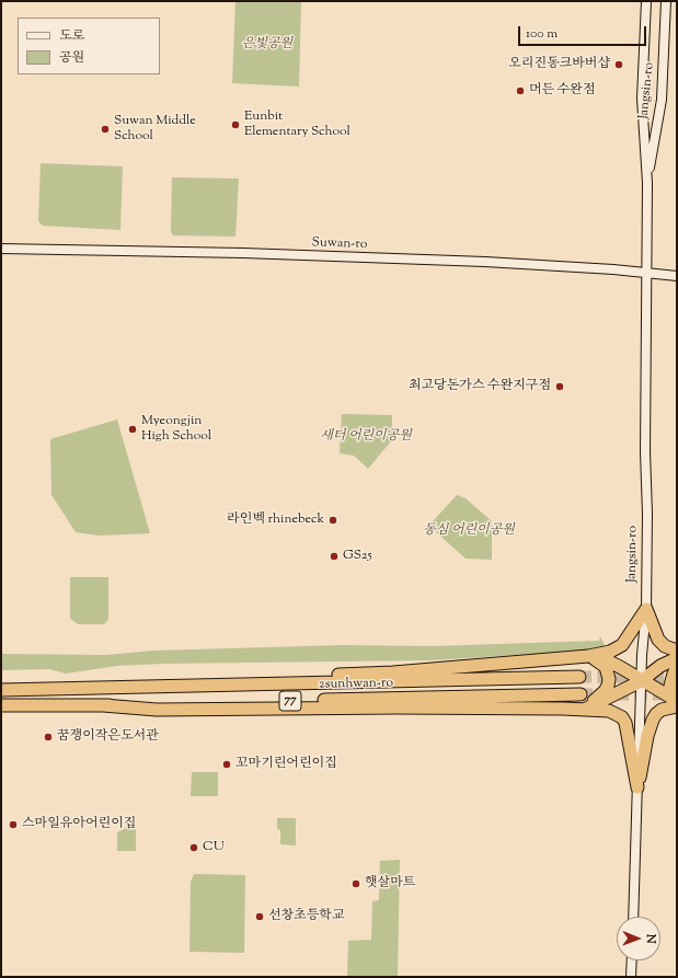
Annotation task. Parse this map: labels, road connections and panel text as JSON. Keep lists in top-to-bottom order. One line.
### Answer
{"streets":{"highway":["2sunhwan-ro","77"],"main road":["Jangsin-ro","Suwan-ro"]},"crossings":[["Jangsin-ro","Suwan-ro"]],"parks":["은빛공원","새터 어린이공원","동심 어린이공원"],"places":["오리진동크바버샵","머든 수완점","Eunbit Elementary School","Suwan Middle School","최고당돈가스 수완지구점","Myeongjin High School","라인벡 rhinebeck","GS25","꿈쟁이작은도서관","꼬마기린어린이집","스마일유아어린이집","CU","햇살마트","선창초등학교"],"legend":["도로","공원"],"scale_bar":"100 m","north":"right"}
